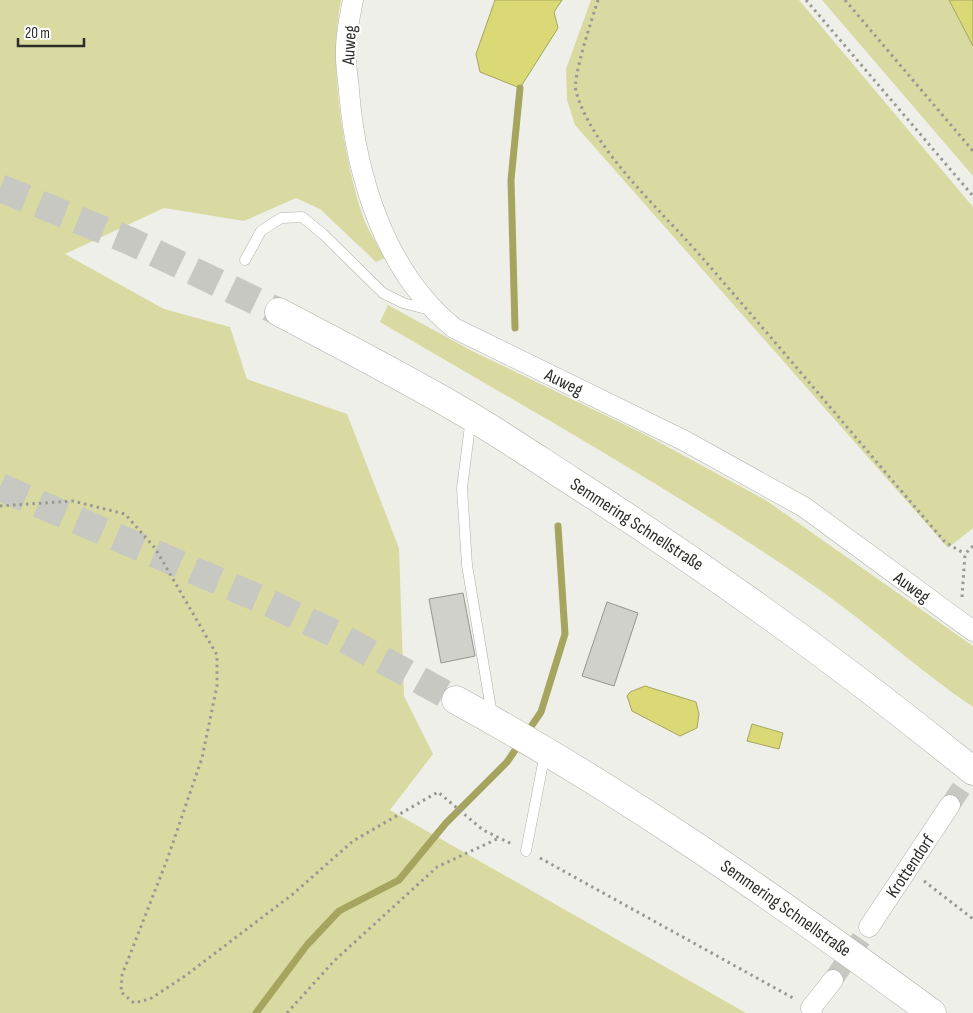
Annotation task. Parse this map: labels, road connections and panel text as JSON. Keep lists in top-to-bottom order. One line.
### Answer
{"streets":{"highway":["Semmering Schnellstraße"],"street":["Auweg","Krottendorf"]},"scale_bar":"20 m"}
